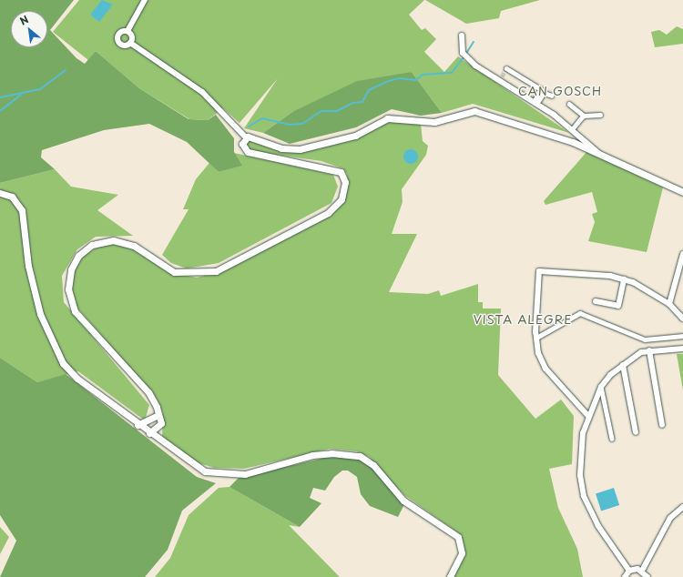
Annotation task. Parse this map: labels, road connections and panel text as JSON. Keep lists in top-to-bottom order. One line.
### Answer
{"districts":["CAN GOSCH","VISTA ALEGRE"],"north":"top left"}
